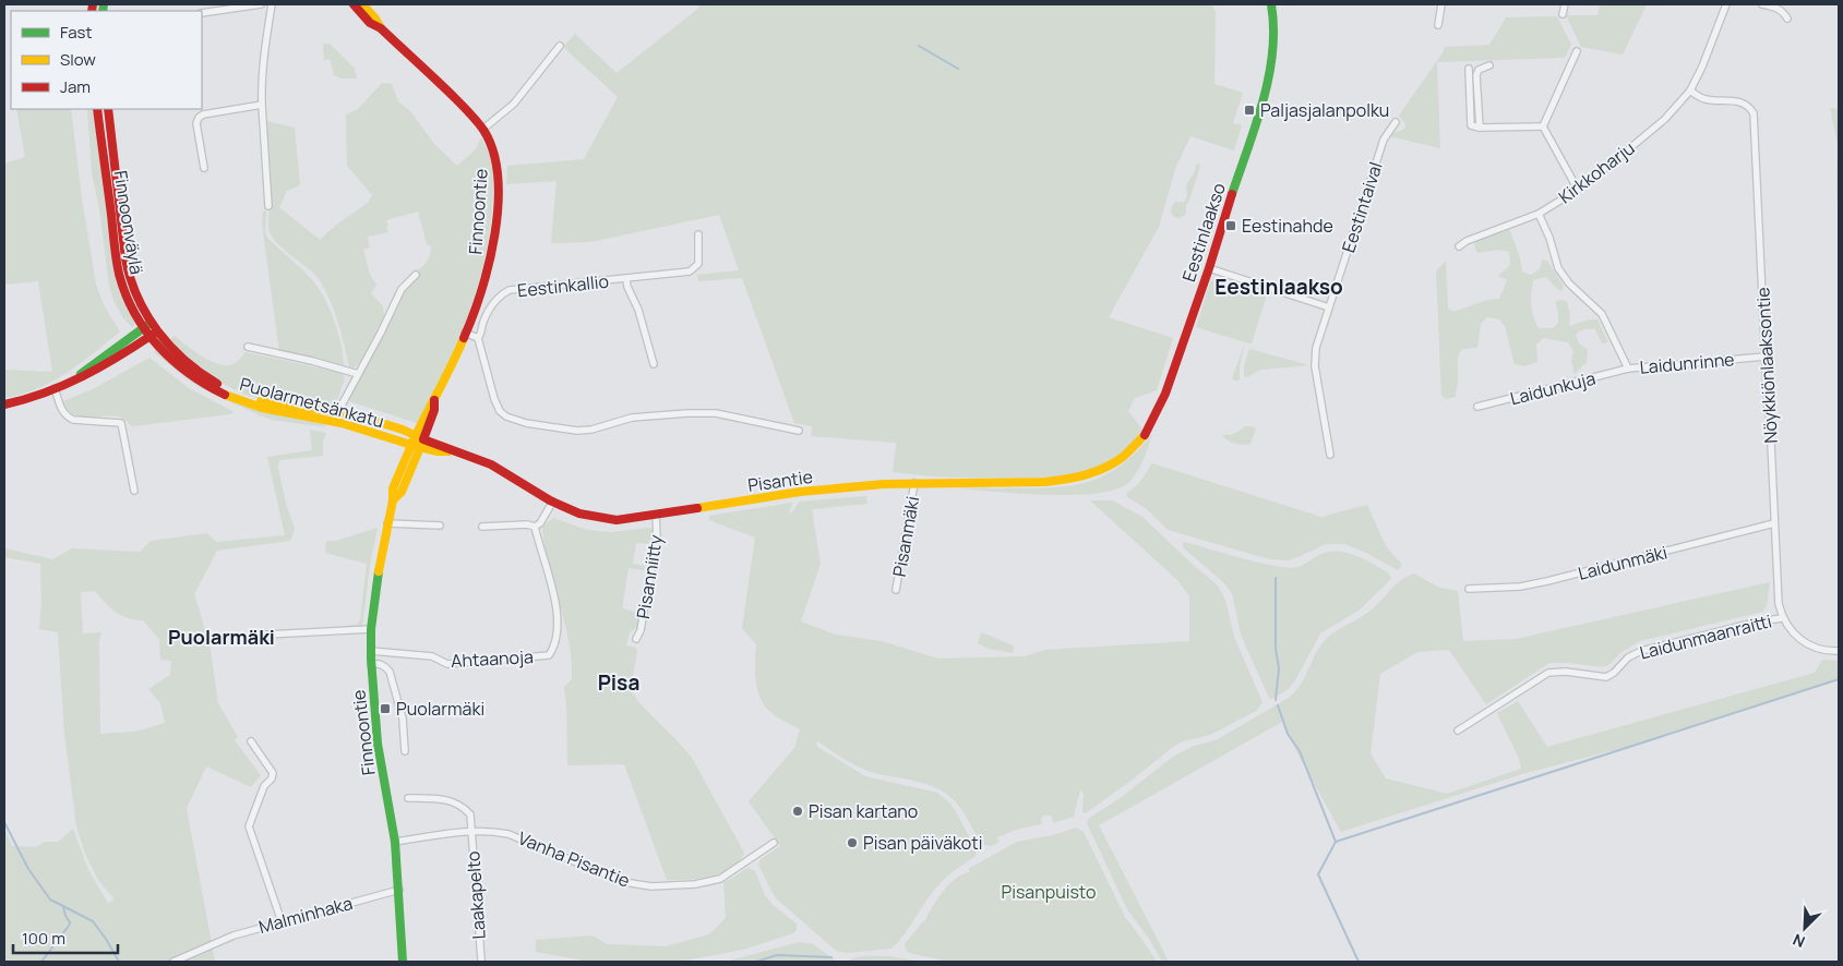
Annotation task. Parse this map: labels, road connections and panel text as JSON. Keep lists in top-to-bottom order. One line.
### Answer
{"streets":{"main road":["Finnoontie","Finnoonväylä","Eestinlaakso","Puolarmetsänkatu","Pisantie"],"street":["Kirkkoharju","Eestintaival","Eestinkallio","Laidunrinne","Nöykkiönlaaksontie","Laidunkuja","Pisanmäki","Laidunmäki","Pisanniitty","Laidunmaanraitti","Ahtaanoja","Vanha Pisantie","Laakapelto","Malminhaka"]},"crossings":[["Kirkkoharju","Laidunrinne"],["Kirkkoharju","Nöykkiönlaaksontie"],["Finnoontie","Puolarmetsänkatu"],["Finnoontie","Pisantie"],["Finnoontie","Ahtaanoja"],["Finnoontie","Vanha Pisantie"],["Finnoontie","Malminhaka"],["Finnoonväylä","Puolarmetsänkatu"],["Eestinlaakso","Pisantie"],["Laidunrinne","Nöykkiönlaaksontie"],["Laidunrinne","Laidunkuja"],["Nöykkiönlaaksontie","Laidunmäki"],["Nöykkiönlaaksontie","Laidunmaanraitti"],["Puolarmetsänkatu","Pisantie"],["Pisantie","Pisanmäki"],["Pisantie","Pisanniitty"],["Vanha Pisantie","Laakapelto"]],"districts":["Eestinlaakso","Puolarmäki","Pisa"],"parks":["Pisanpuisto"],"places":{"transit":["Paljasjalanpolku","Eestinahde","Puolarmäki"],"other":["Pisan kartano","Pisan päiväkoti"]},"legend":["Fast","Slow","Jam"],"scale_bar":"100 m","north":"bottom left"}
